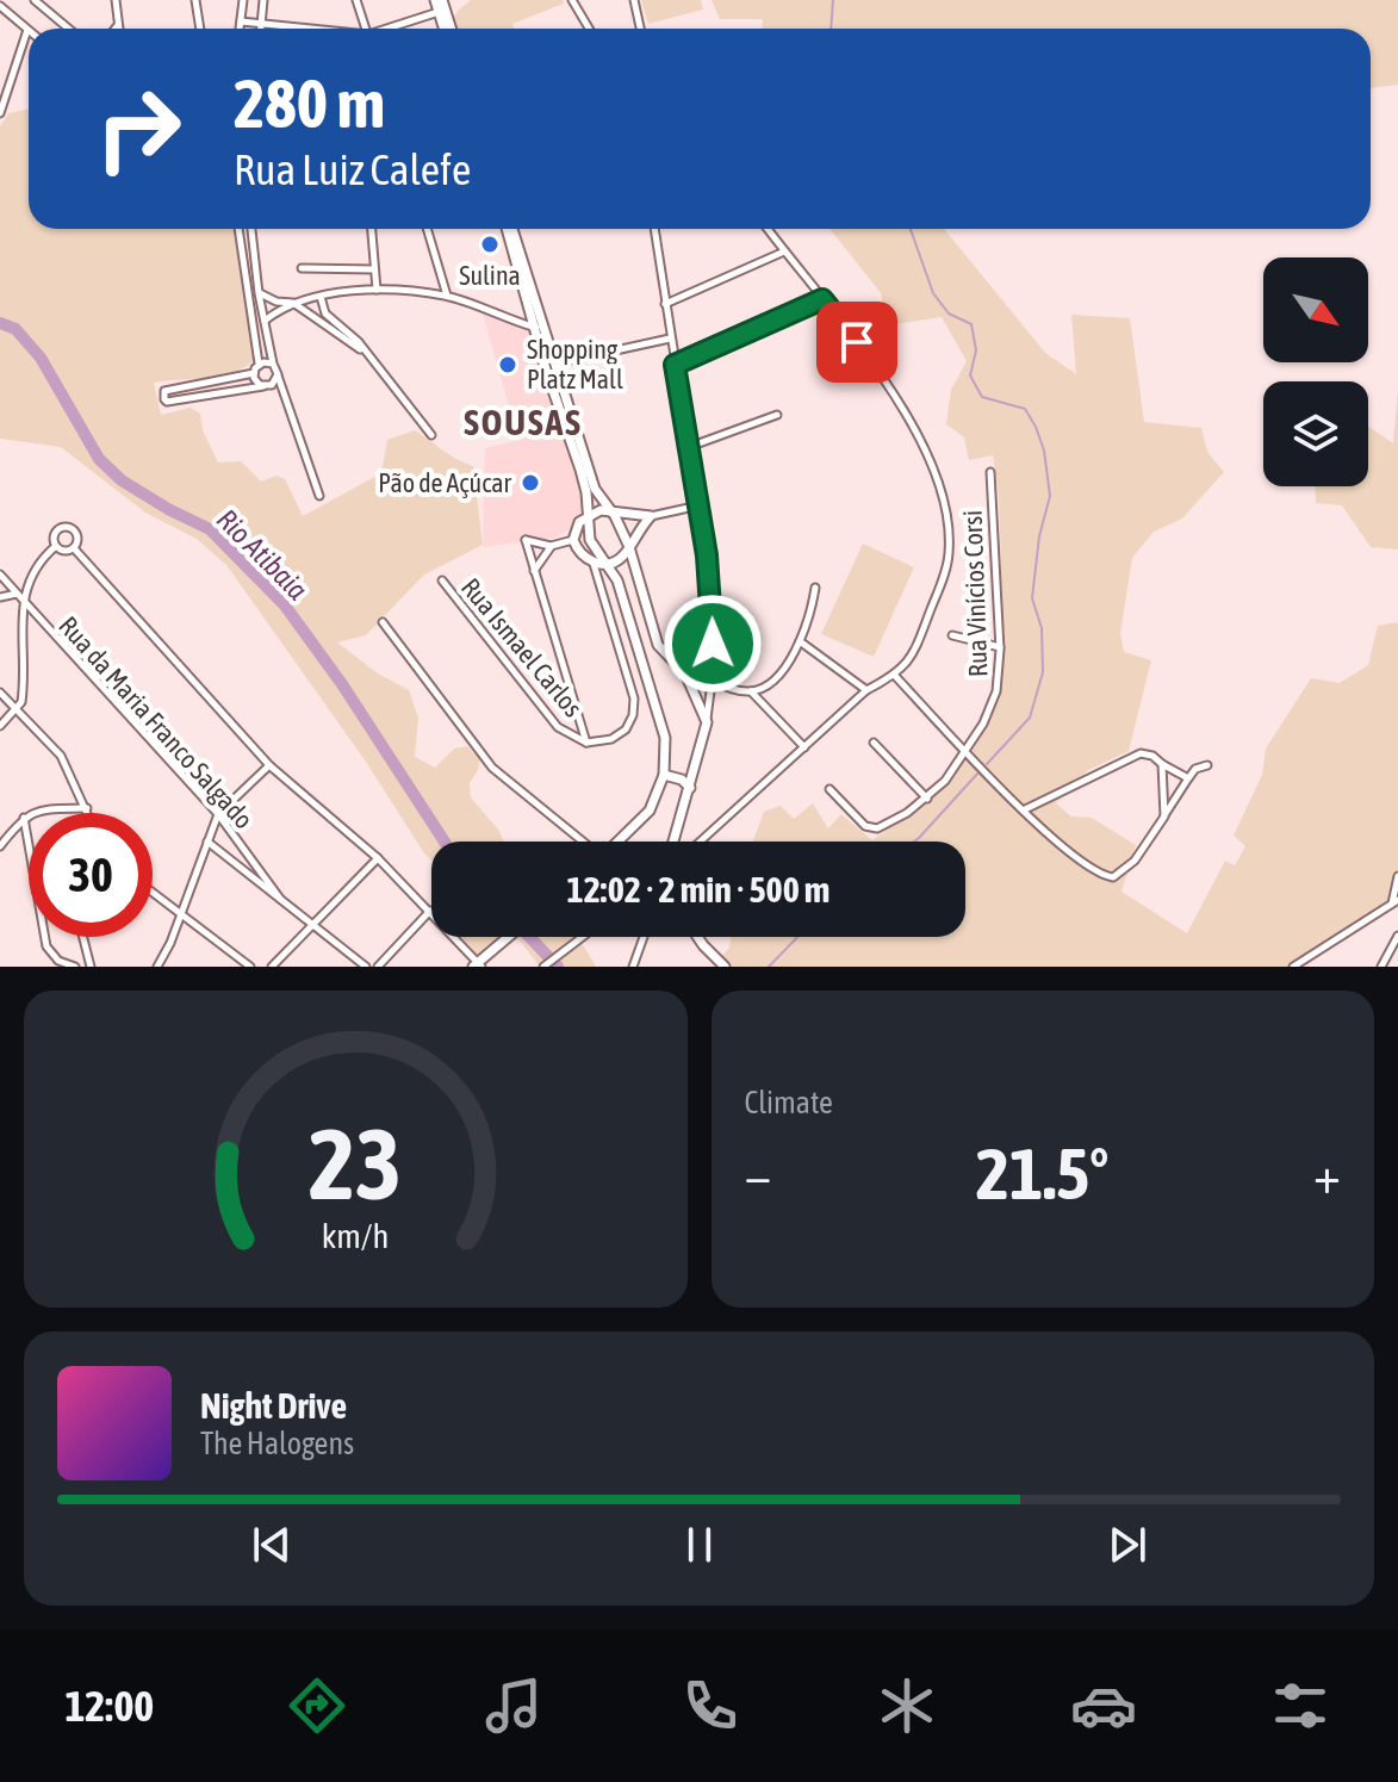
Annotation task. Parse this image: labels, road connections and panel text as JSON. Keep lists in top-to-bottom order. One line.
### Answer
{"streets":{"street":["Rua Vinícios Corsi","Rua Ismael Carlos","Rua da Maria Franco Salgado"]},"districts":["SOUSAS"],"water":["Rio Atibaia"],"places":["Sulina","Shopping Platz Mall","Pão de Açúcar"],"north":"bottom right","page":{"turn":["280 m","Rua Luiz Calefe"],"limit":"30","trip":"12:02 · 2 min · 500 m","tile":"Climate","heat":["−","21.5°","+"],"song":["Night Drive","The Halogens"],"tabs":"12:00","gauge":["23","km/h"]}}
